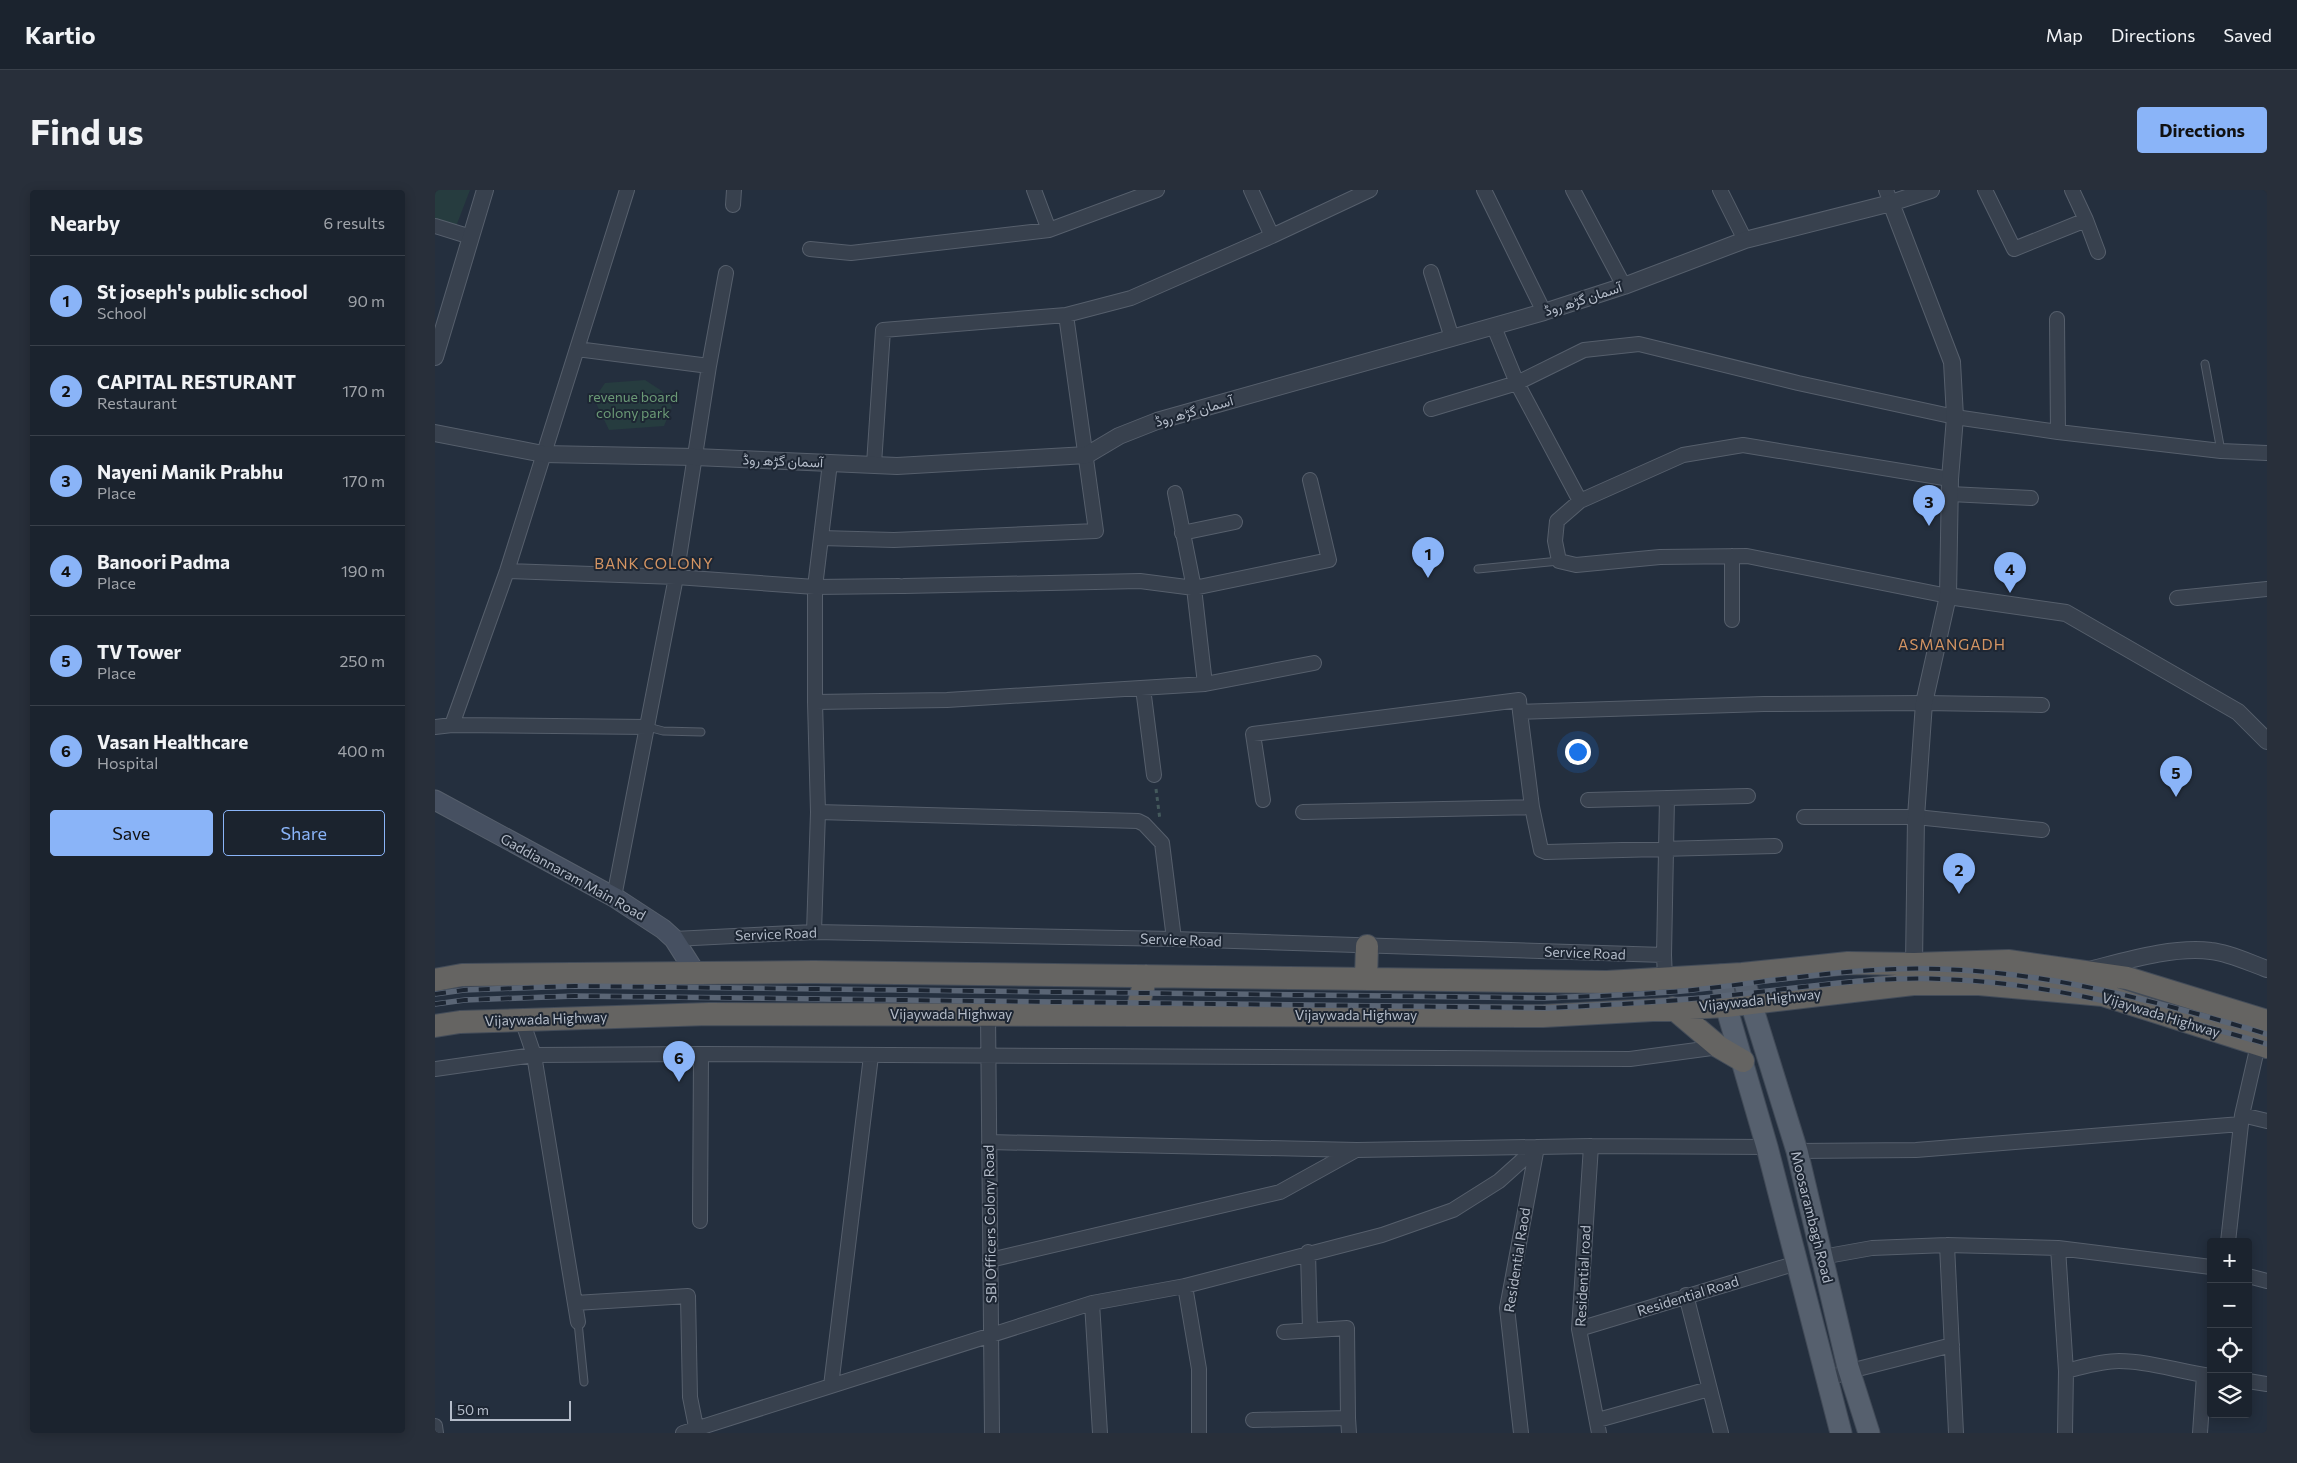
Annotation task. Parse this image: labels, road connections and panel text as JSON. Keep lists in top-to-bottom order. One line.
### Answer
{"streets":{"highway":["Vijaywada Highway"],"main road":["Gaddiannaram Main Road","Moosarambagh Road"],"street":["آسمان گڑھ روڈ","Service Road","SBI Officers Colony Road","Residential Raod","Residential road","Residential Road"]},"crossings":[["Gaddiannaram Main Road","Service Road"],["Gaddiannaram Main Road","Vijaywada Highway"],["Vijaywada Highway","Moosarambagh Road"],["Vijaywada Highway","SBI Officers Colony Road"],["Moosarambagh Road","Residential Road"],["Residential road","Residential Road"]],"districts":["BANK COLONY","ASMANGADH"],"parks":["revenue board colony park"],"scale_bar":"50 m","page":{"header":"Kartio","nav":["Map","Directions","Saved"],"buttons":["Directions",["Save","Share"]],"title":"Find us","heading":["Nearby","6 results"],"list":[{"mark":"1","name":"St joseph's public school","note":"School","value":"90 m"},{"mark":"2","name":"CAPITAL RESTURANT","note":"Restaurant","value":"170 m"},{"mark":"3","name":"Nayeni Manik Prabhu","note":"Place","value":"170 m"},{"mark":"4","name":"Banoori Padma","note":"Place","value":"190 m"},{"mark":"5","name":"TV Tower","note":"Place","value":"250 m"},{"mark":"6","name":"Vasan Healthcare","note":"Hospital","value":"400 m"}],"pins":["3","1","4","5","2","6"],"map_buttons":["+","−"],"scale":"50 m"}}
